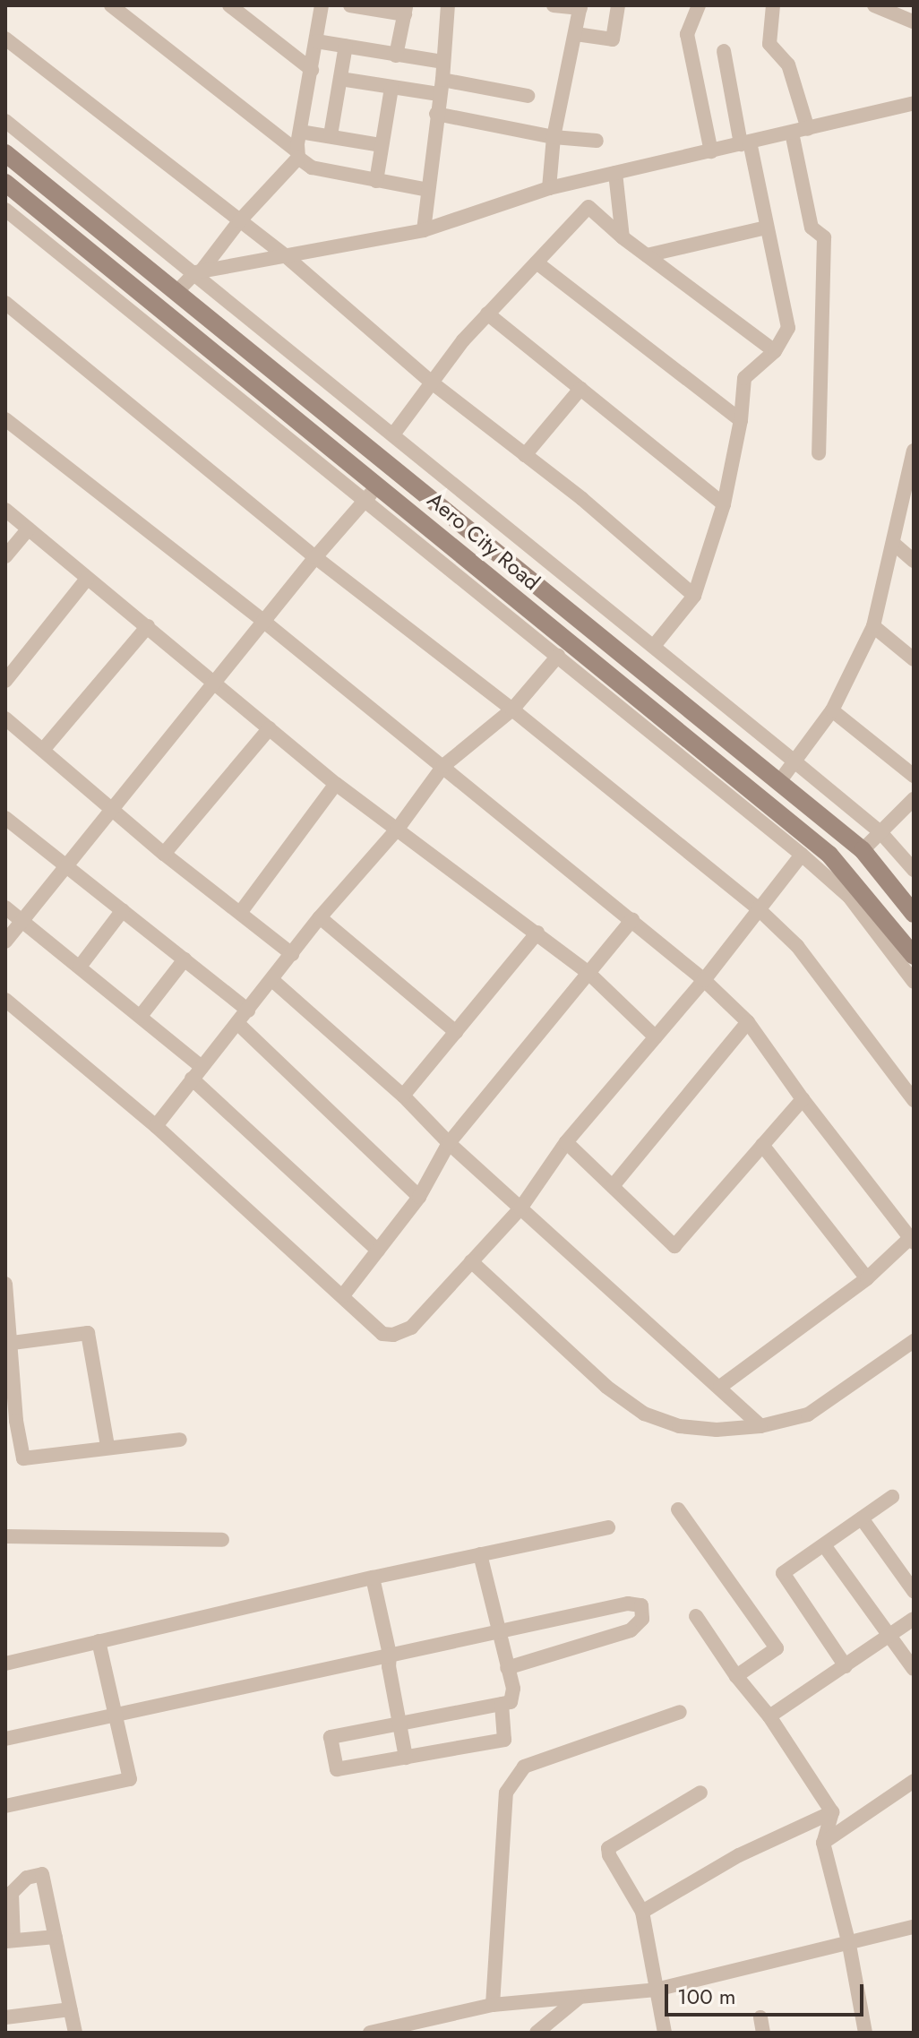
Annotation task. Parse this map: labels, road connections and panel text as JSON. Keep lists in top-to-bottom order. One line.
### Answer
{"streets":{"street":["Aero City Road"]},"scale_bar":"100 m"}
